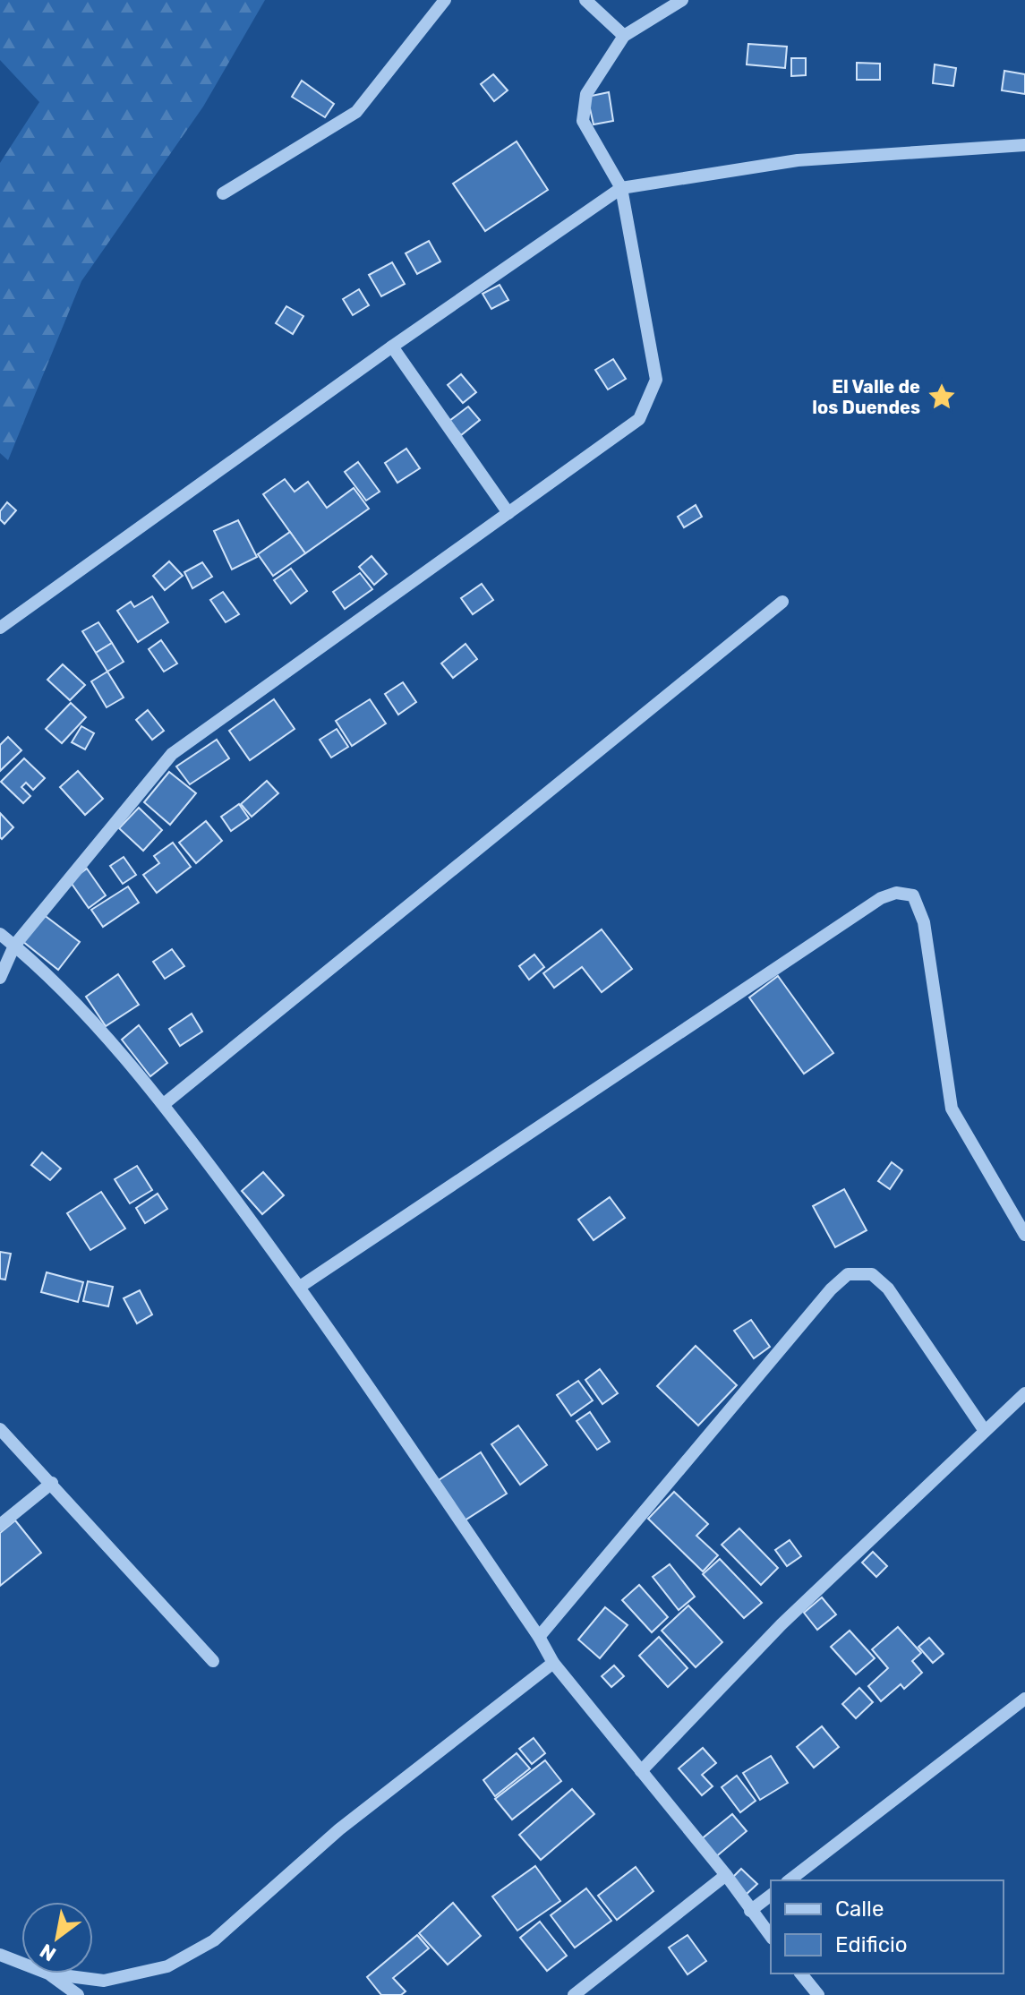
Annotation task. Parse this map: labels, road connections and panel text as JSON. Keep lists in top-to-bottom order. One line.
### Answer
{"places":{"place":["El Valle de los Duendes"]},"legend":["Calle","Edificio"],"north":"bottom left"}
